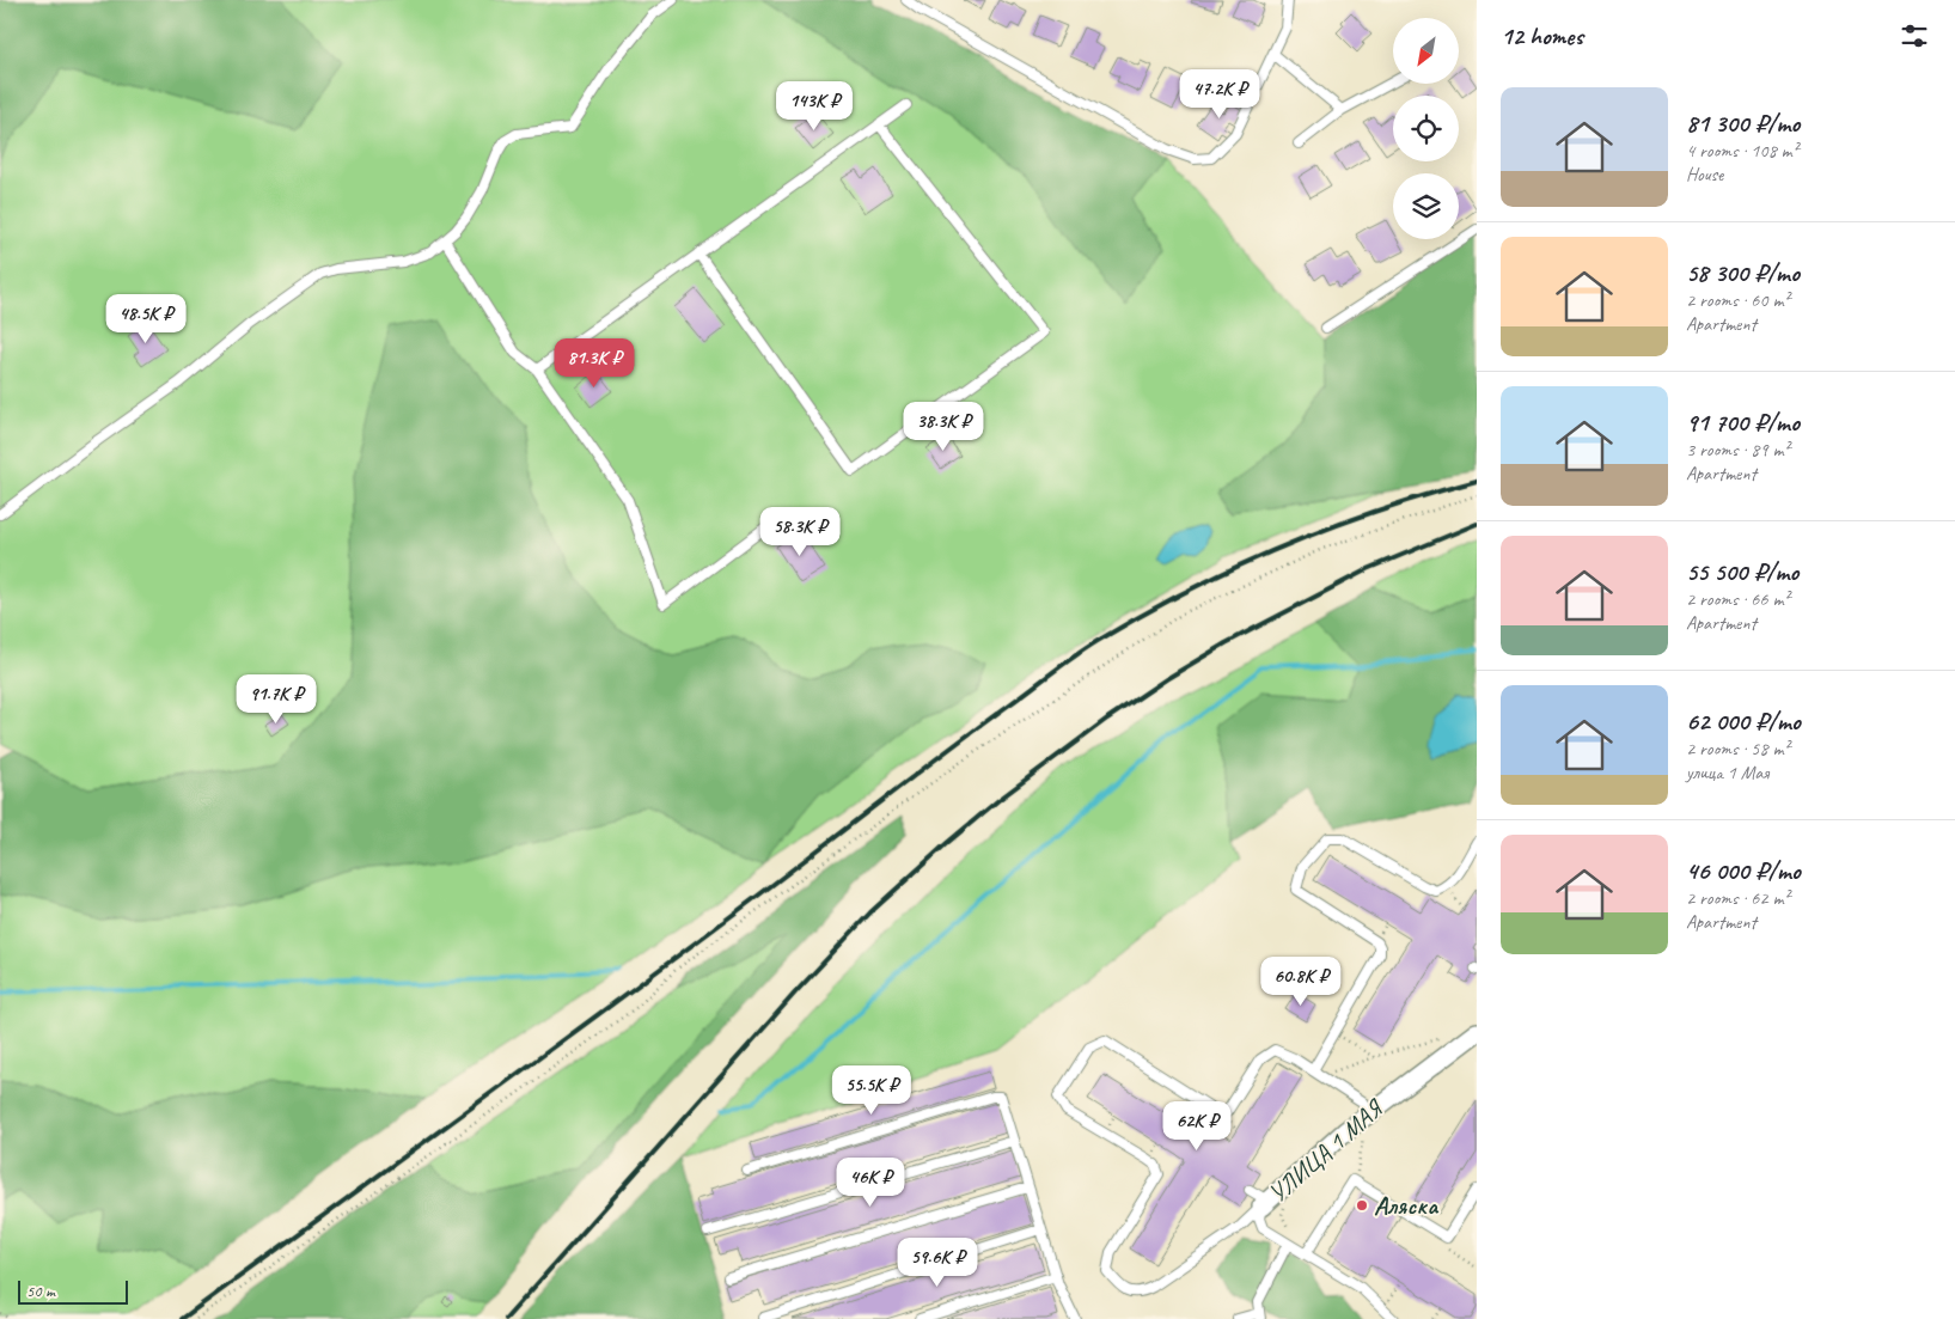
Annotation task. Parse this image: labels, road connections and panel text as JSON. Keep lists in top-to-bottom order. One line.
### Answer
{"streets":{"street":["УЛИЦА 1 МАЯ"]},"places":["Аляска"],"scale_bar":"50 m","north":"bottom left","page":{"heading":"12 homes","price":["47.2K ₽","143K ₽","48.5K ₽","81.3K ₽","38.3K ₽","58.3K ₽","91.7K ₽","60.8K ₽","55.5K ₽","62K ₽","46K ₽","59.6K ₽"],"list":[{"name":"81 300 ₽/mo","note":"4 rooms · 108 m² · House"},{"name":"58 300 ₽/mo","note":"2 rooms · 60 m² · Apartment"},{"name":"91 700 ₽/mo","note":"3 rooms · 89 m² · Apartment"},{"name":"55 500 ₽/mo","note":"2 rooms · 66 m² · Apartment"},{"name":"62 000 ₽/mo","note":"2 rooms · 58 m² · улица 1 Мая"},{"name":"46 000 ₽/mo","note":"2 rooms · 62 m² · Apartment"}],"scale":"50 m"}}
